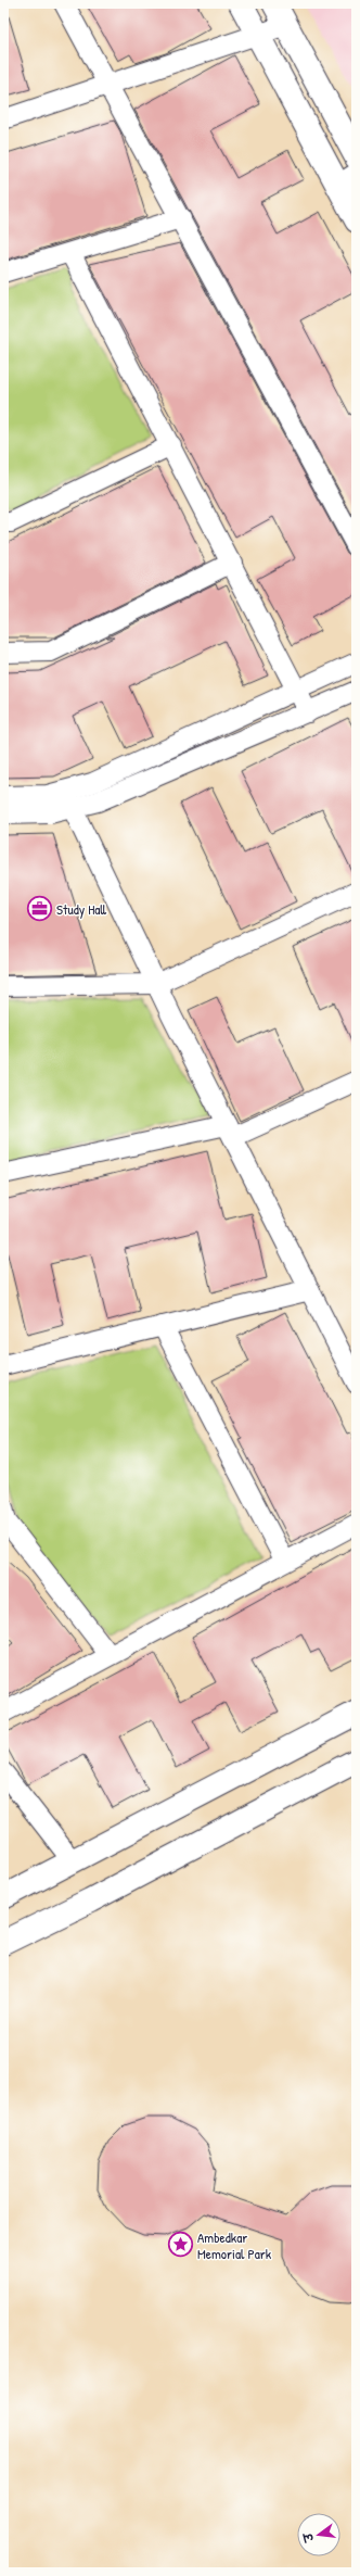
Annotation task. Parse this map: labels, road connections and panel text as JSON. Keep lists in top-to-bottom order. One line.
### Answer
{"places":{"office":["Study Hall"],"place":["Ambedkar Memorial Park"]},"north":"left"}
